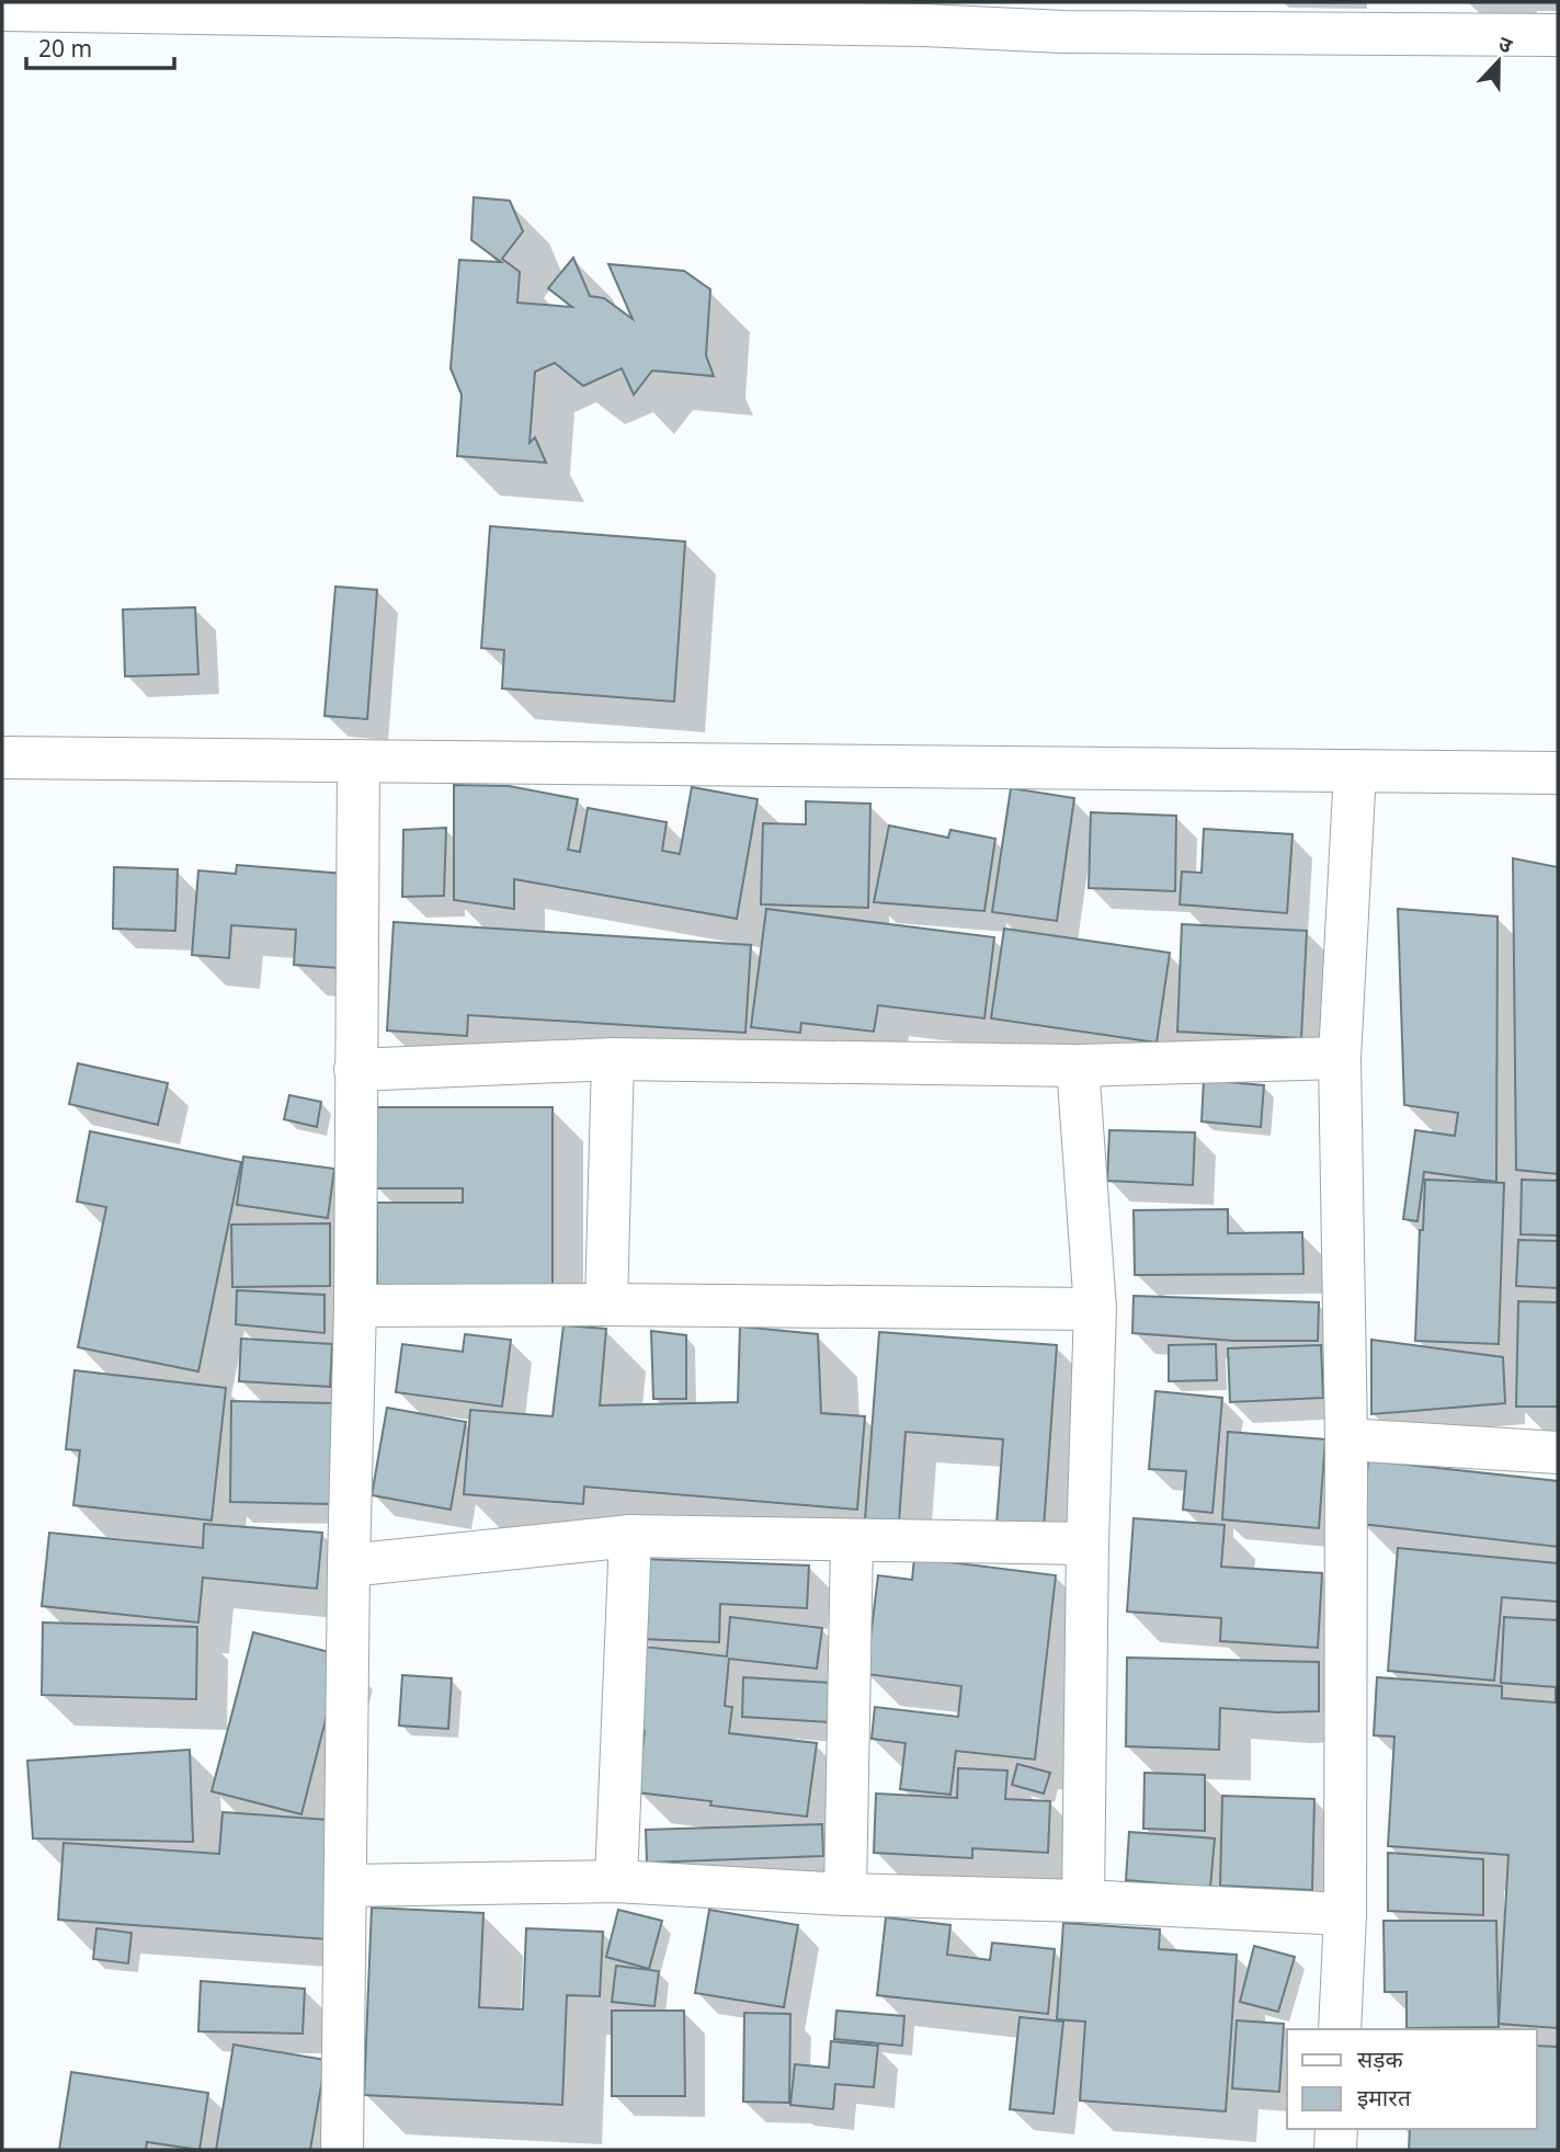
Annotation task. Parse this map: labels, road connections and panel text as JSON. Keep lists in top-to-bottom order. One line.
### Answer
{"legend":["सड़क","इमारत"],"scale_bar":"20 m","north":"top"}
